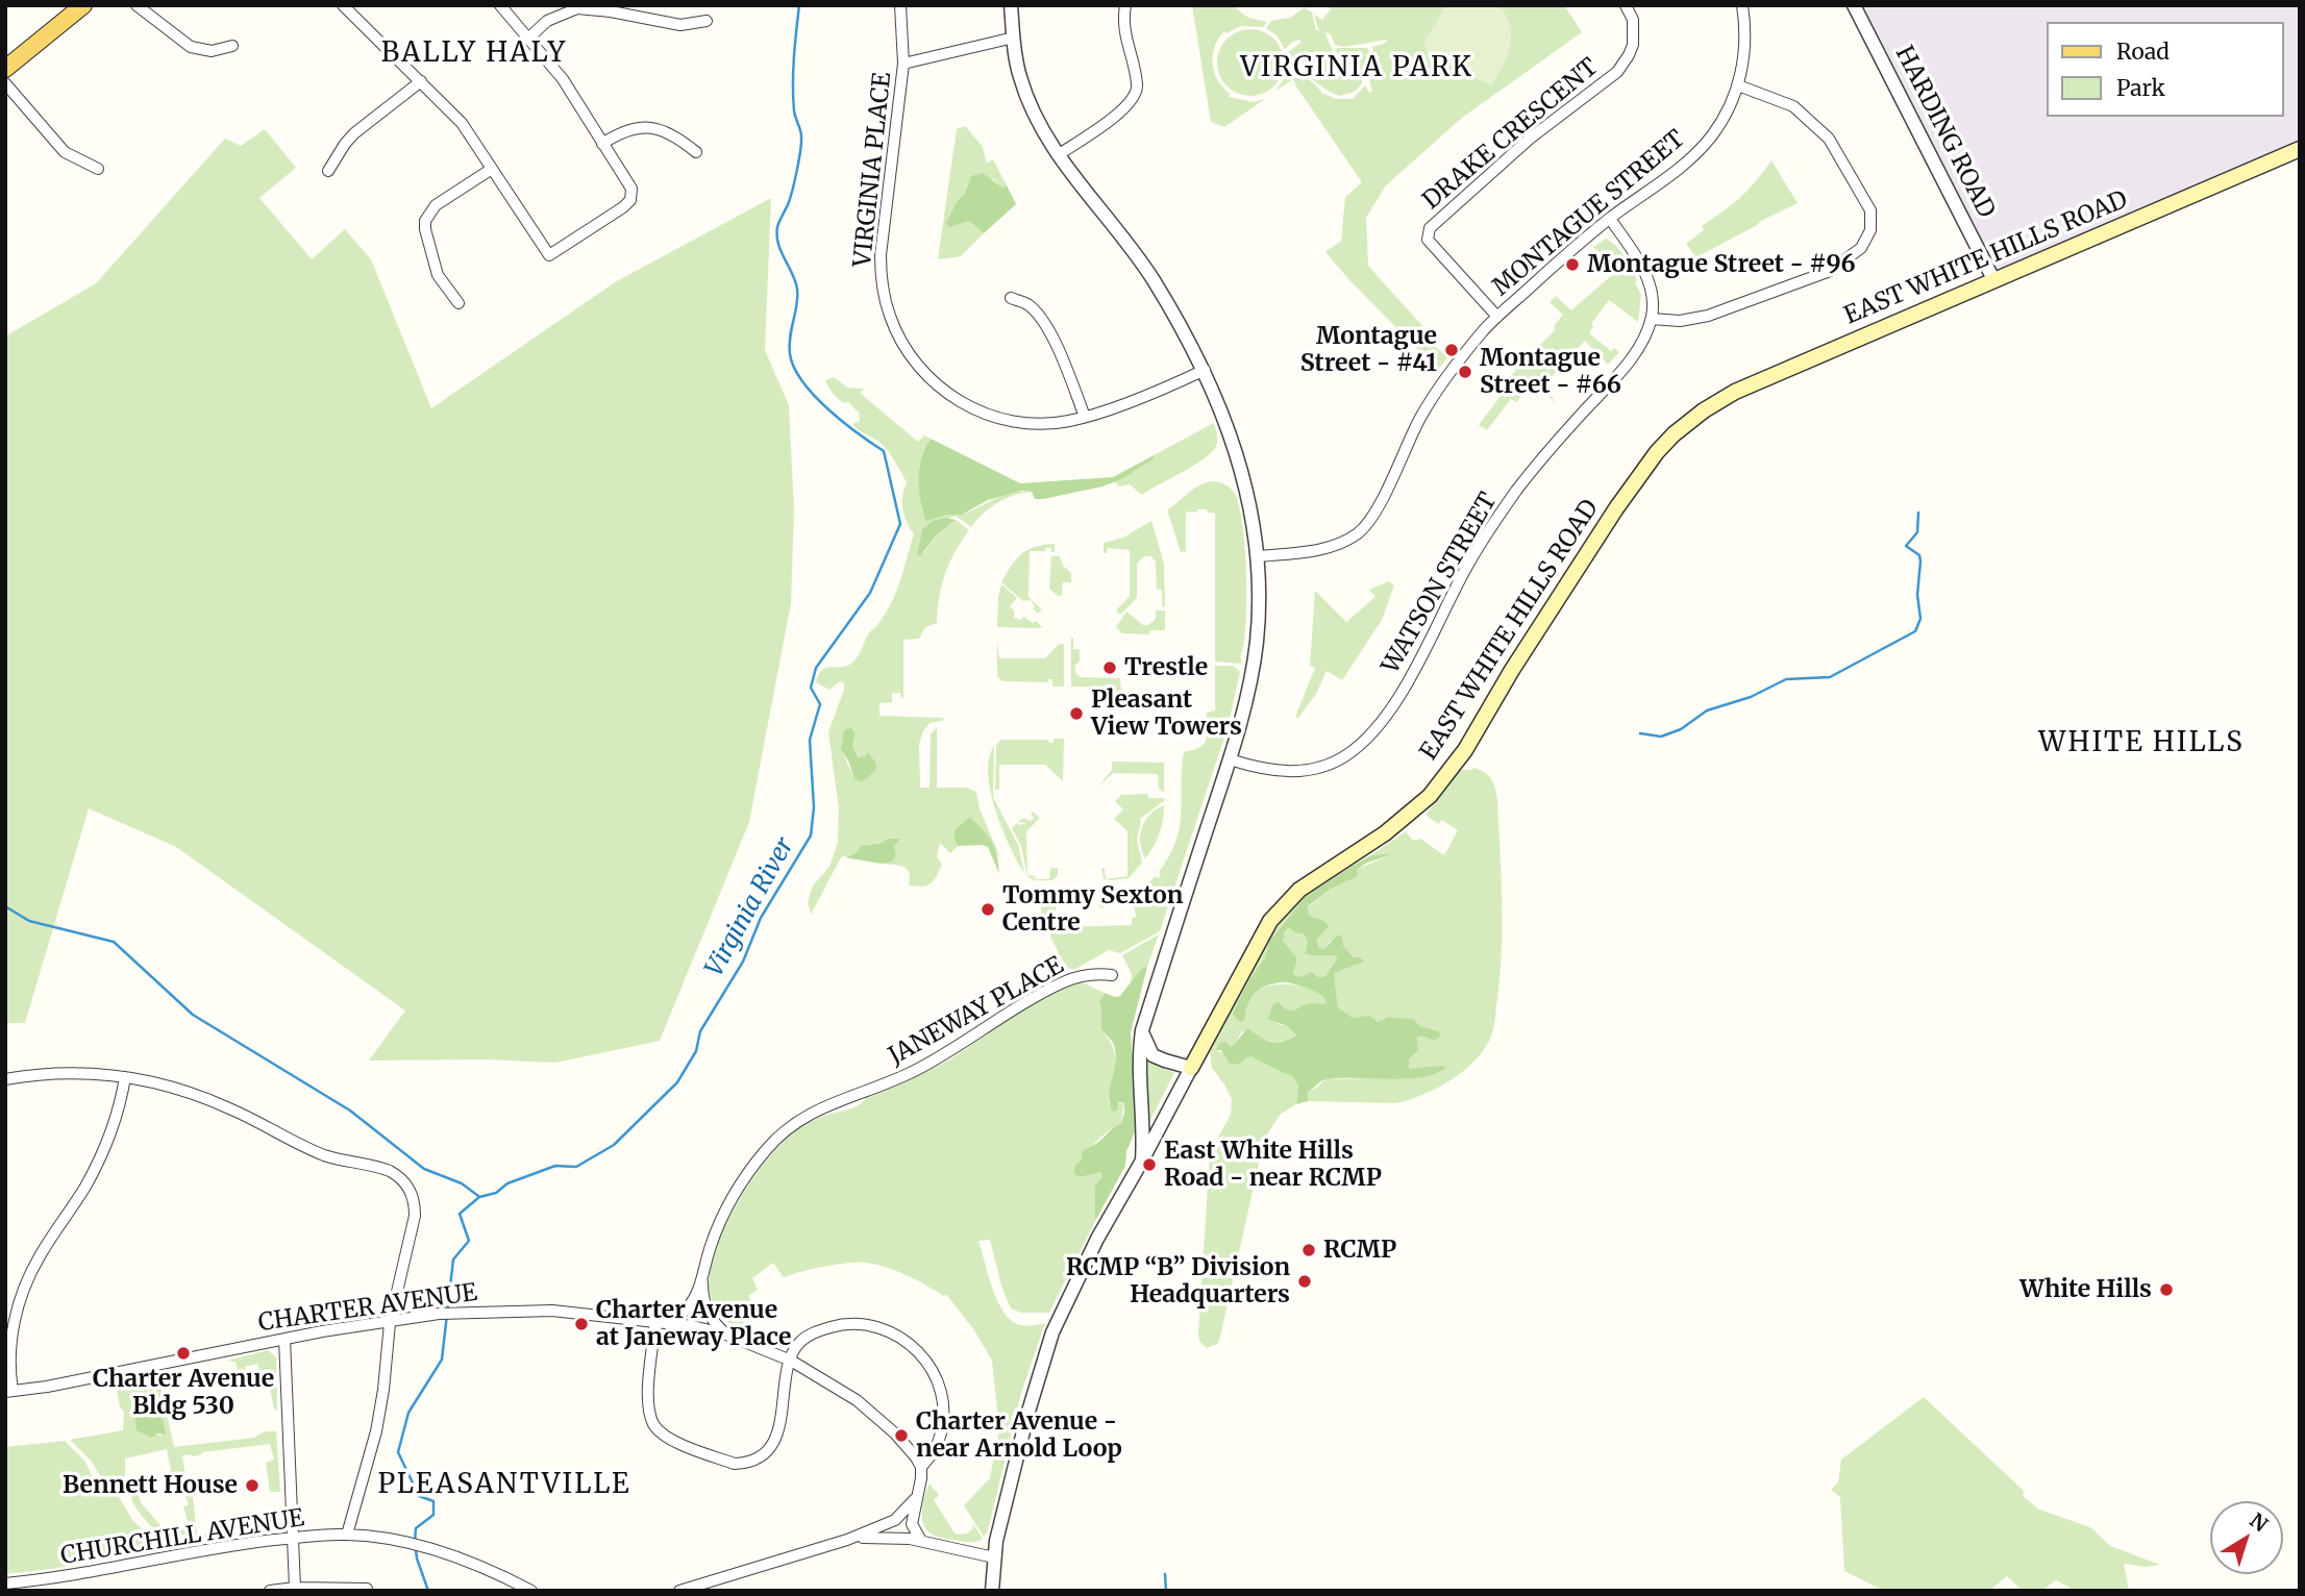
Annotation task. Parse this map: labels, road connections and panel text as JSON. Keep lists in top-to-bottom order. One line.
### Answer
{"streets":{"main road":["EAST WHITE HILLS ROAD"],"street":["HARDING ROAD","DRAKE CRESCENT","VIRGINIA PLACE","MONTAGUE STREET","WATSON STREET","JANEWAY PLACE","CHARTER AVENUE","CHURCHILL AVENUE"]},"crossings":[["HARDING ROAD","EAST WHITE HILLS ROAD"],["DRAKE CRESCENT","MONTAGUE STREET"],["JANEWAY PLACE","CHARTER AVENUE"]],"districts":["BALLY HALY","VIRGINIA PARK","WHITE HILLS","PLEASANTVILLE"],"water":["Virginia River"],"places":["Montague Street - #96","Montague Street - #41","Montague Street - #66","Trestle","Pleasant View Towers","Tommy Sexton Centre","East White Hills Road - near RCMP","RCMP","RCMP “B” Division Headquarters","White Hills","Charter Avenue at Janeway Place","Charter Avenue Bldg 530","Charter Avenue - near Arnold Loop","Bennett House"],"legend":["Road","Park"],"north":"top right"}
